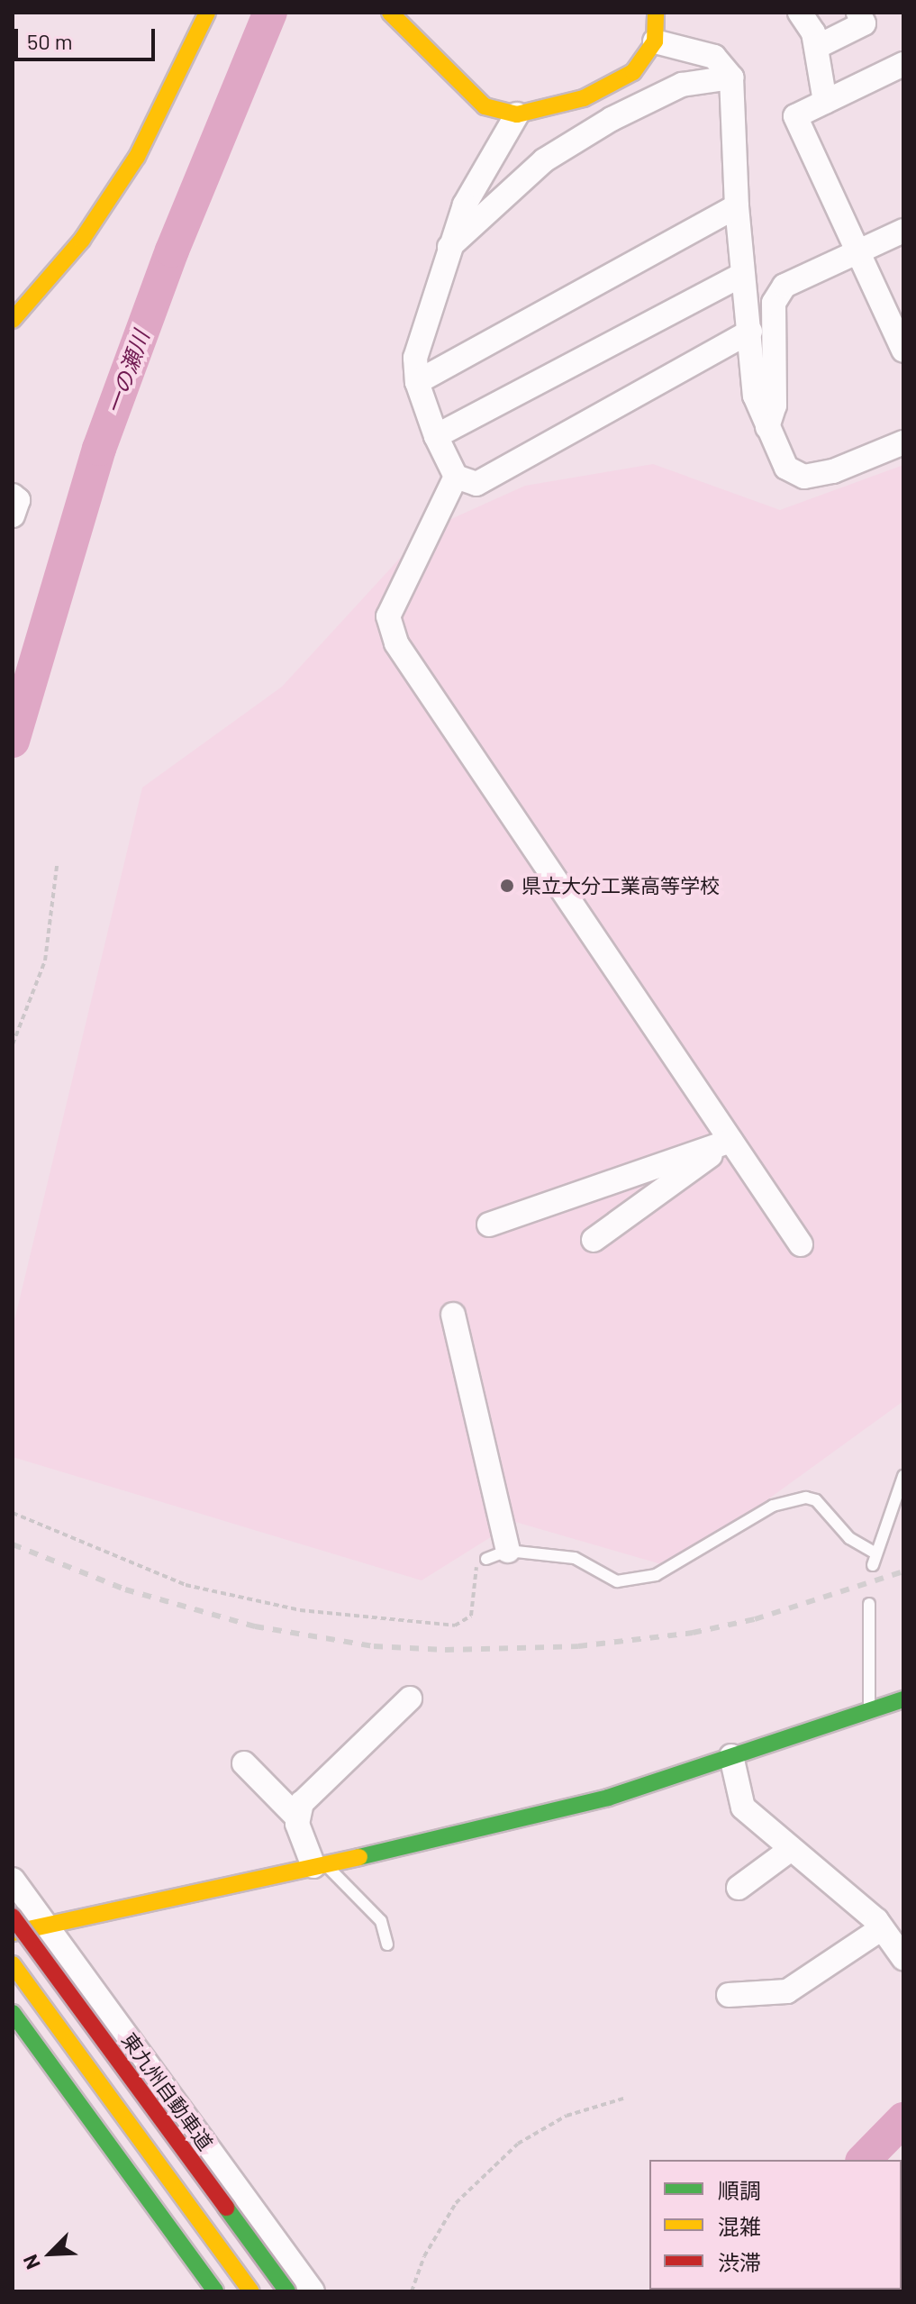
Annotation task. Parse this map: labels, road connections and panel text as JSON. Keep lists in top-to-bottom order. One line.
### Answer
{"streets":{"main road":["東九州自動車道"]},"water":["一の瀬川"],"places":["県立大分工業高等学校"],"legend":["順調","混雑","渋滞"],"scale_bar":"50 m","north":"bottom left"}
